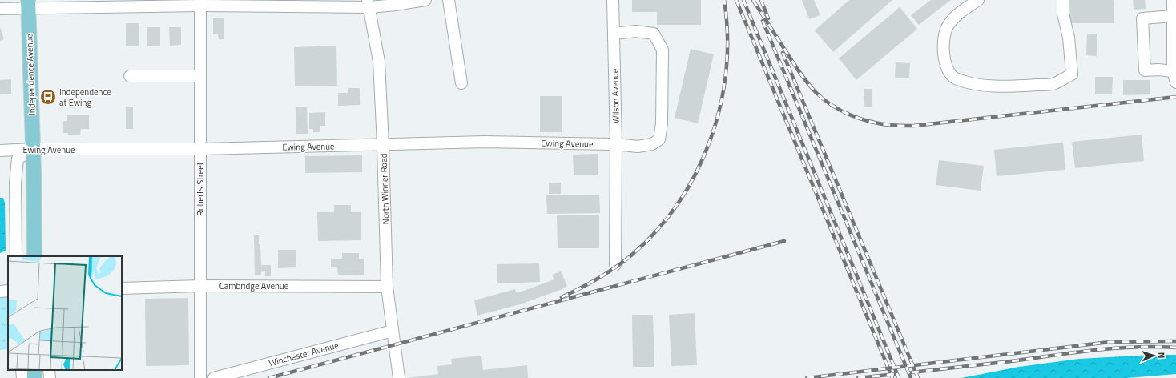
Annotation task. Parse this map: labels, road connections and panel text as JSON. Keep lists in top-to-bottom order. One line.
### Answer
{"streets":{"main road":["Independence Avenue"],"street":["Wilson Avenue","Ewing Avenue","Roberts Street","North Winner Road","Cambridge Avenue","Winchester Avenue"]},"crossings":[["Independence Avenue","Ewing Avenue"],["Wilson Avenue","Ewing Avenue"],["Ewing Avenue","Roberts Street"],["Ewing Avenue","North Winner Road"],["Roberts Street","Cambridge Avenue"],["North Winner Road","Cambridge Avenue"],["North Winner Road","Winchester Avenue"]],"places":{"bus stop":["Independence at Ewing"]},"north":"right"}
